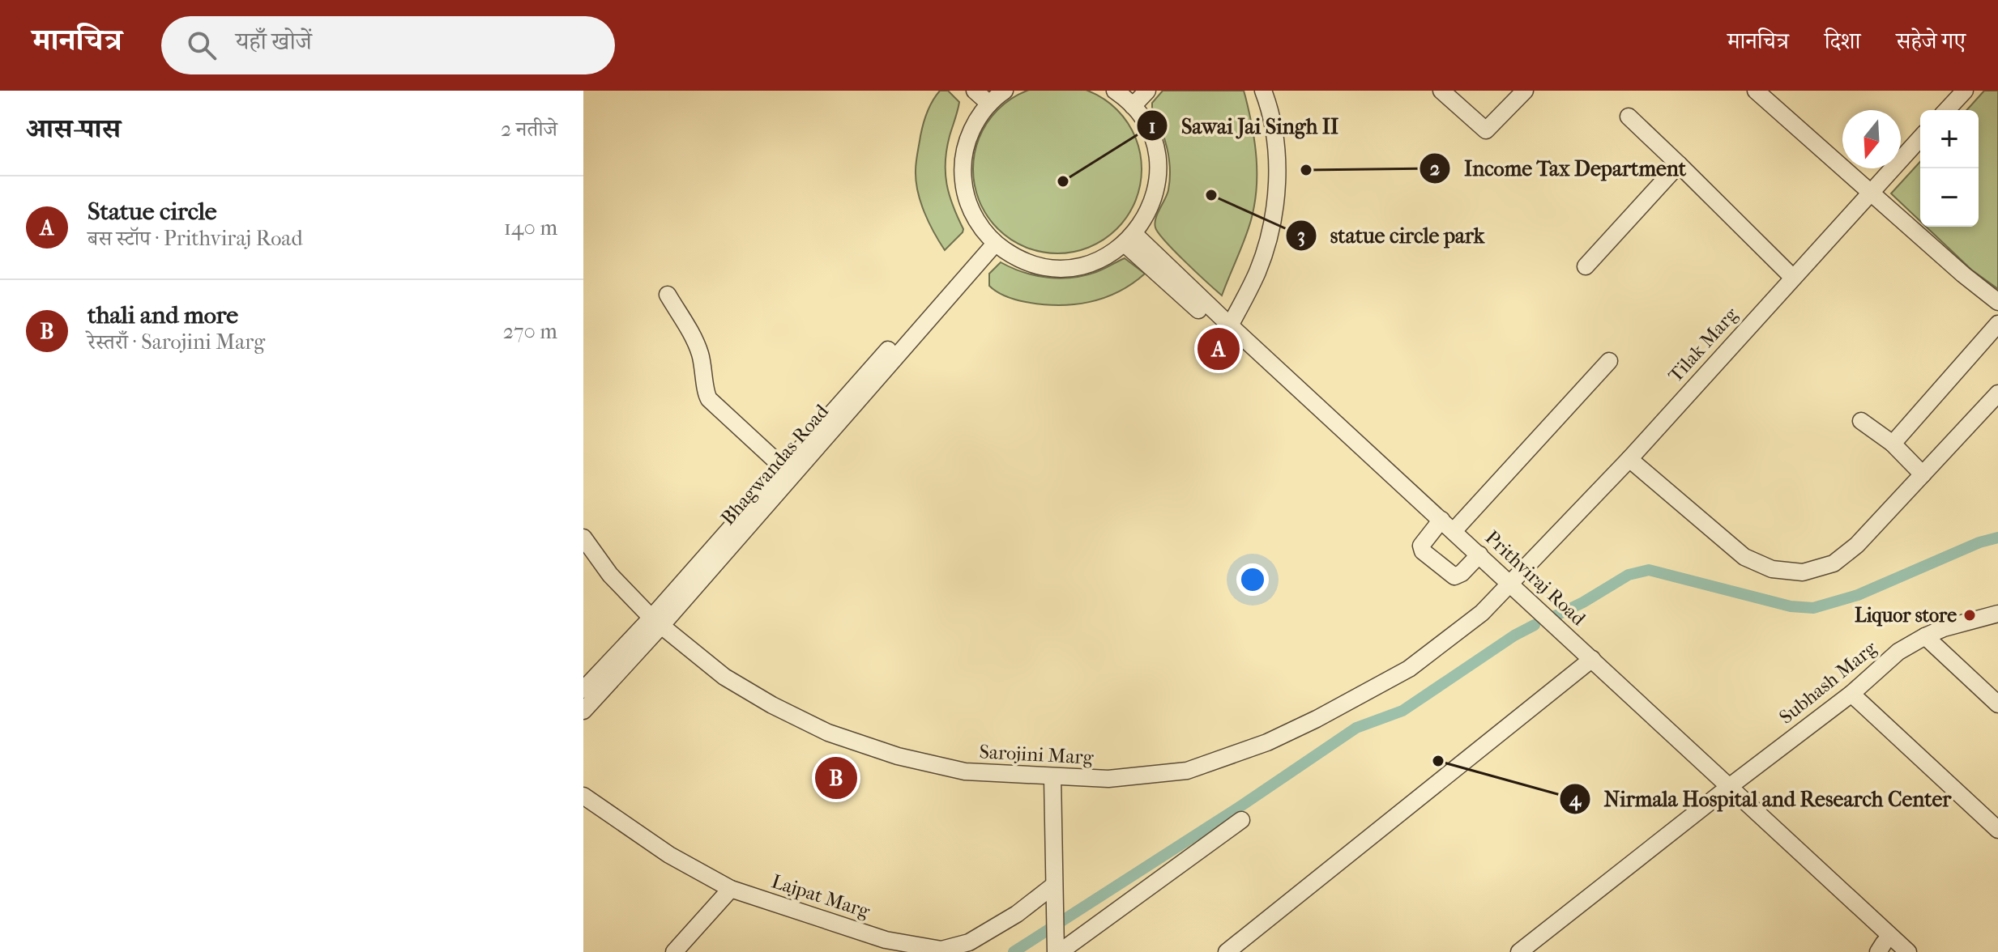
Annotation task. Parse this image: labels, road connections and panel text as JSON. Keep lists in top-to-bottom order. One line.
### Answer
{"streets":{"street":["Tilak Marg","Bhagwandas Road","Prithviraj Road","Subhash Marg","Sarojini Marg","Lajpat Marg"]},"crossings":[["Tilak Marg","Prithviraj Road"],["Tilak Marg","Sarojini Marg"],["Bhagwandas Road","Sarojini Marg"],["Prithviraj Road","Subhash Marg"],["Prithviraj Road","Sarojini Marg"]],"places":["Income Tax Department","Sawai Jai Singh II","statue circle park","Liquor store","Nirmala Hospital and Research Center"],"north":"bottom","page":{"header":"मानचित्र","search":"यहाँ खोजें","nav":["मानचित्र","दिशा","सहेजे गए"],"heading":["आस-पास","2 नतीजे"],"map_buttons":["+","−"],"list":[{"mark":"A","name":"Statue circle","note":"बस स्टॉप · Prithviraj Road","value":"140 m"},{"mark":"B","name":"thali and more","note":"रेस्तराँ · Sarojini Marg","value":"270 m"}],"pins":["A","B"]}}
